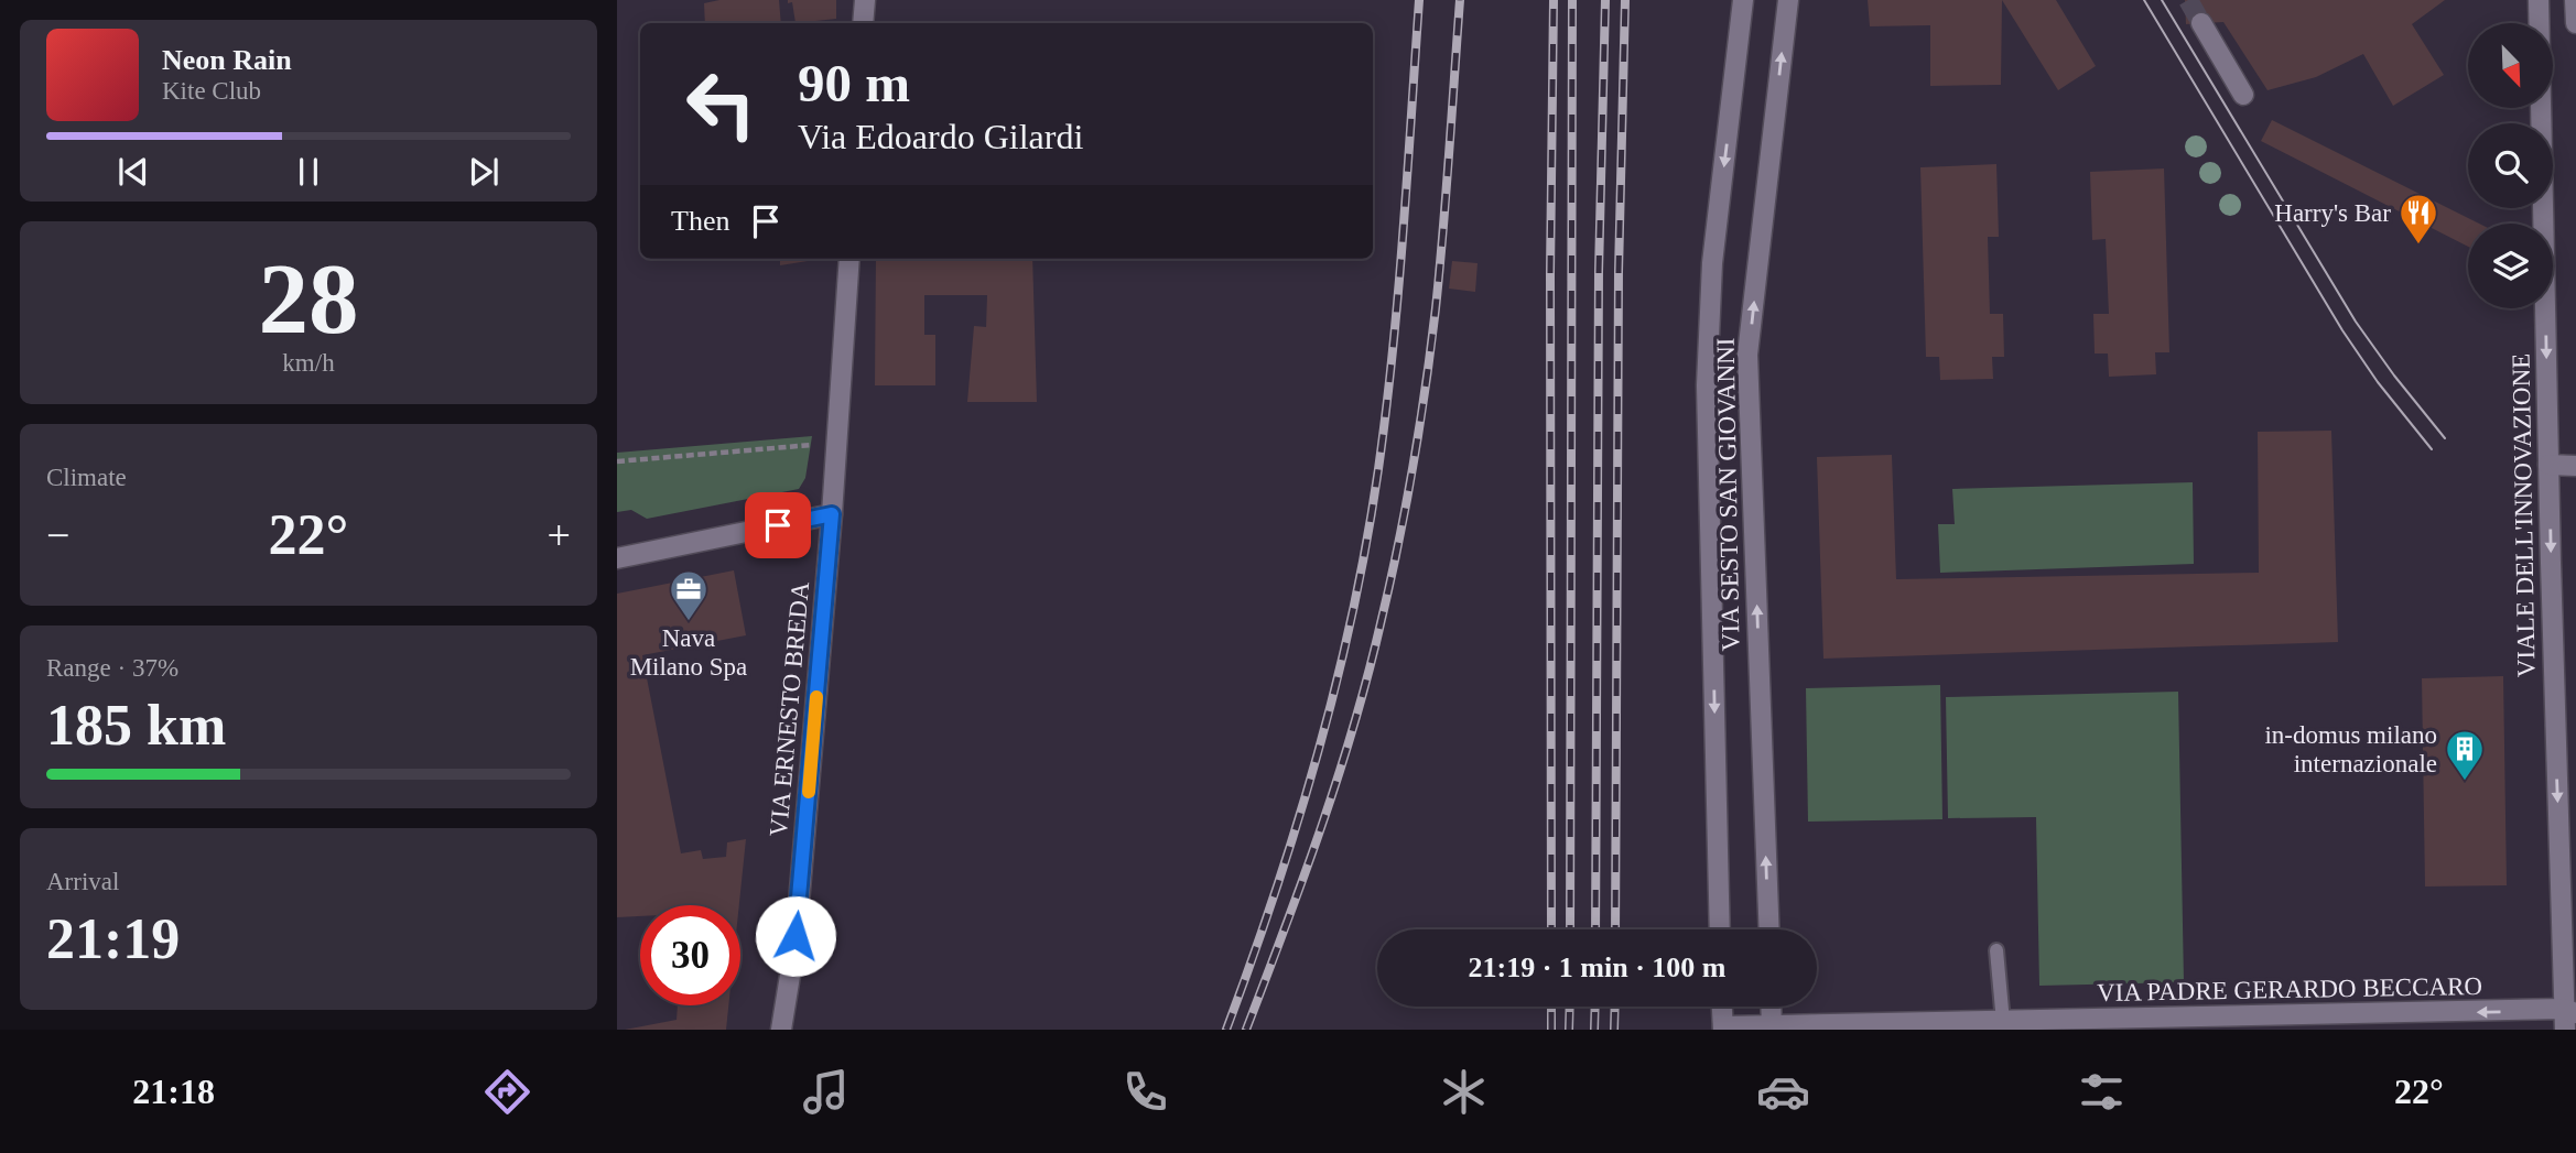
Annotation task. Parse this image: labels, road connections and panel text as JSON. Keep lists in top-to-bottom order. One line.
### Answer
{"streets":{"street":["VIA SESTO SAN GIOVANNI","VIALE DELL'INNOVAZIONE","VIA ERNESTO BREDA","VIA PADRE GERARDO BECCARO"]},"crossings":[["VIALE DELL'INNOVAZIONE","VIA PADRE GERARDO BECCARO"]],"one_way":["VIALE DELL'INNOVAZIONE","VIA PADRE GERARDO BECCARO"],"places":{"restaurant":["Harry's Bar"],"office":["Nava Milano Spa"],"building":["in-domus milano internazionale"]},"north":"bottom right","page":{"turn":["90 m","Via Edoardo Gilardi"],"song":["Neon Rain","Kite Club"],"then":"Then","tile":[["28","km/h"],"Climate",["Range · 37%","185 km"],["Arrival","21:19"]],"heat":["−","22°","+"],"limit":"30","trip":"21:19 · 1 min · 100 m","tabs":["21:18","22°"]}}
